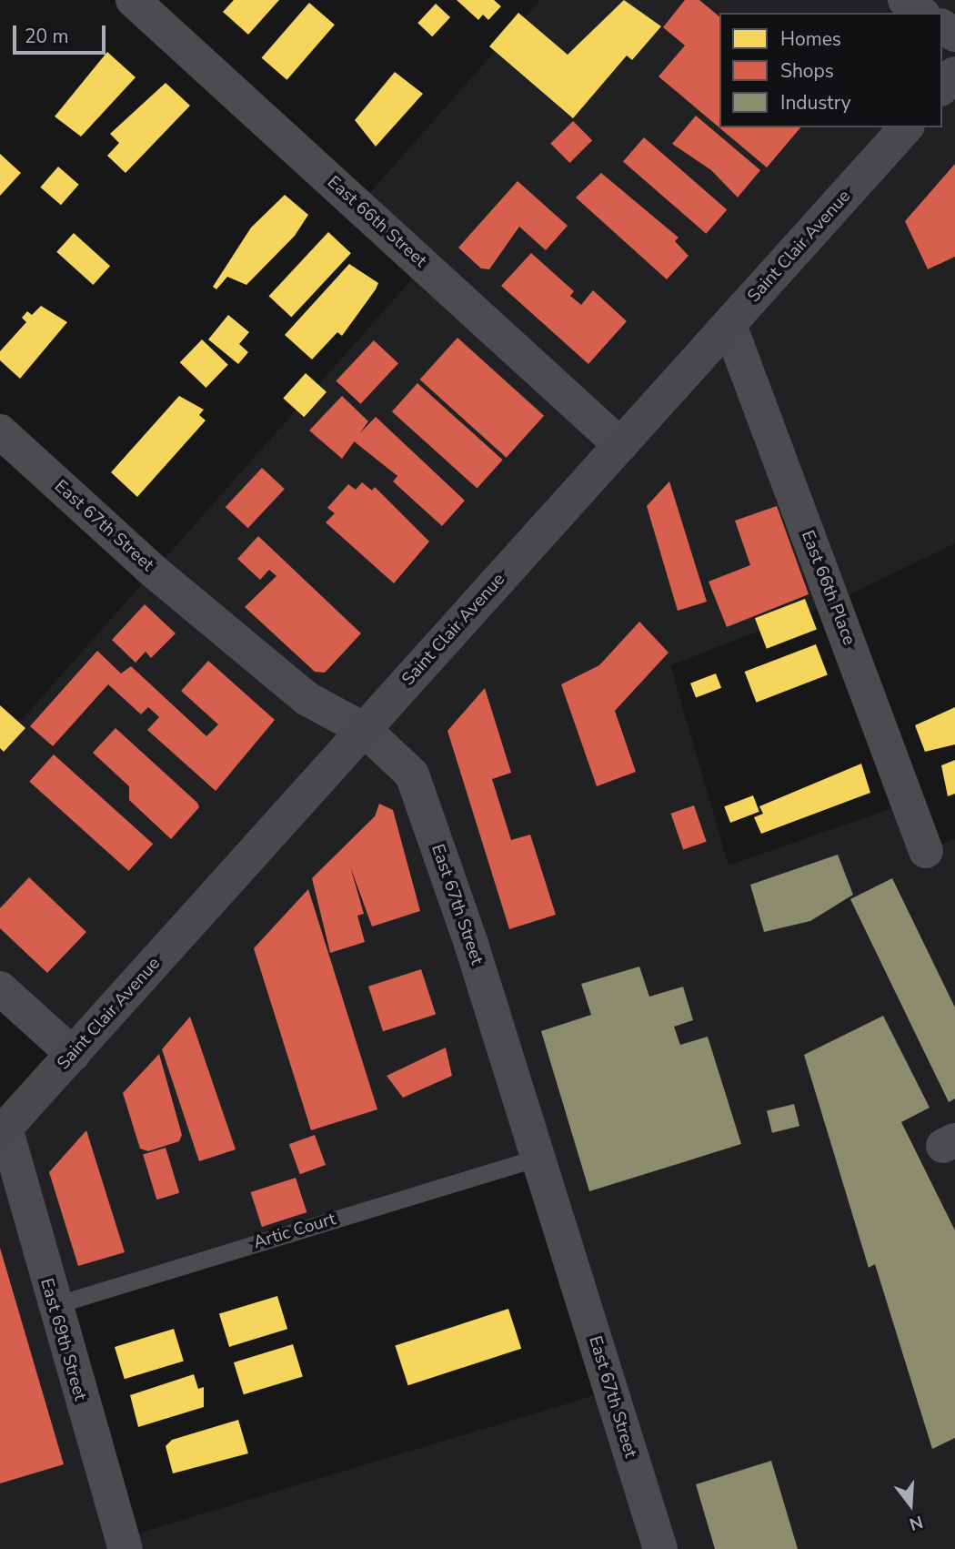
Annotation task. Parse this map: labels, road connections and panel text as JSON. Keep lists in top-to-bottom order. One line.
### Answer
{"streets":{"main road":["Saint Clair Avenue"],"street":["East 66th Street","East 67th Street","East 66th Place","East 69th Street"],"lane":["Artic Court"]},"crossings":[["East 66th Street","Saint Clair Avenue"],["Saint Clair Avenue","East 67th Street"],["Saint Clair Avenue","East 66th Place"],["Saint Clair Avenue","East 69th Street"],["East 67th Street","Artic Court"],["Artic Court","East 69th Street"]],"legend":["Homes","Shops","Industry"],"scale_bar":"20 m","north":"bottom"}
